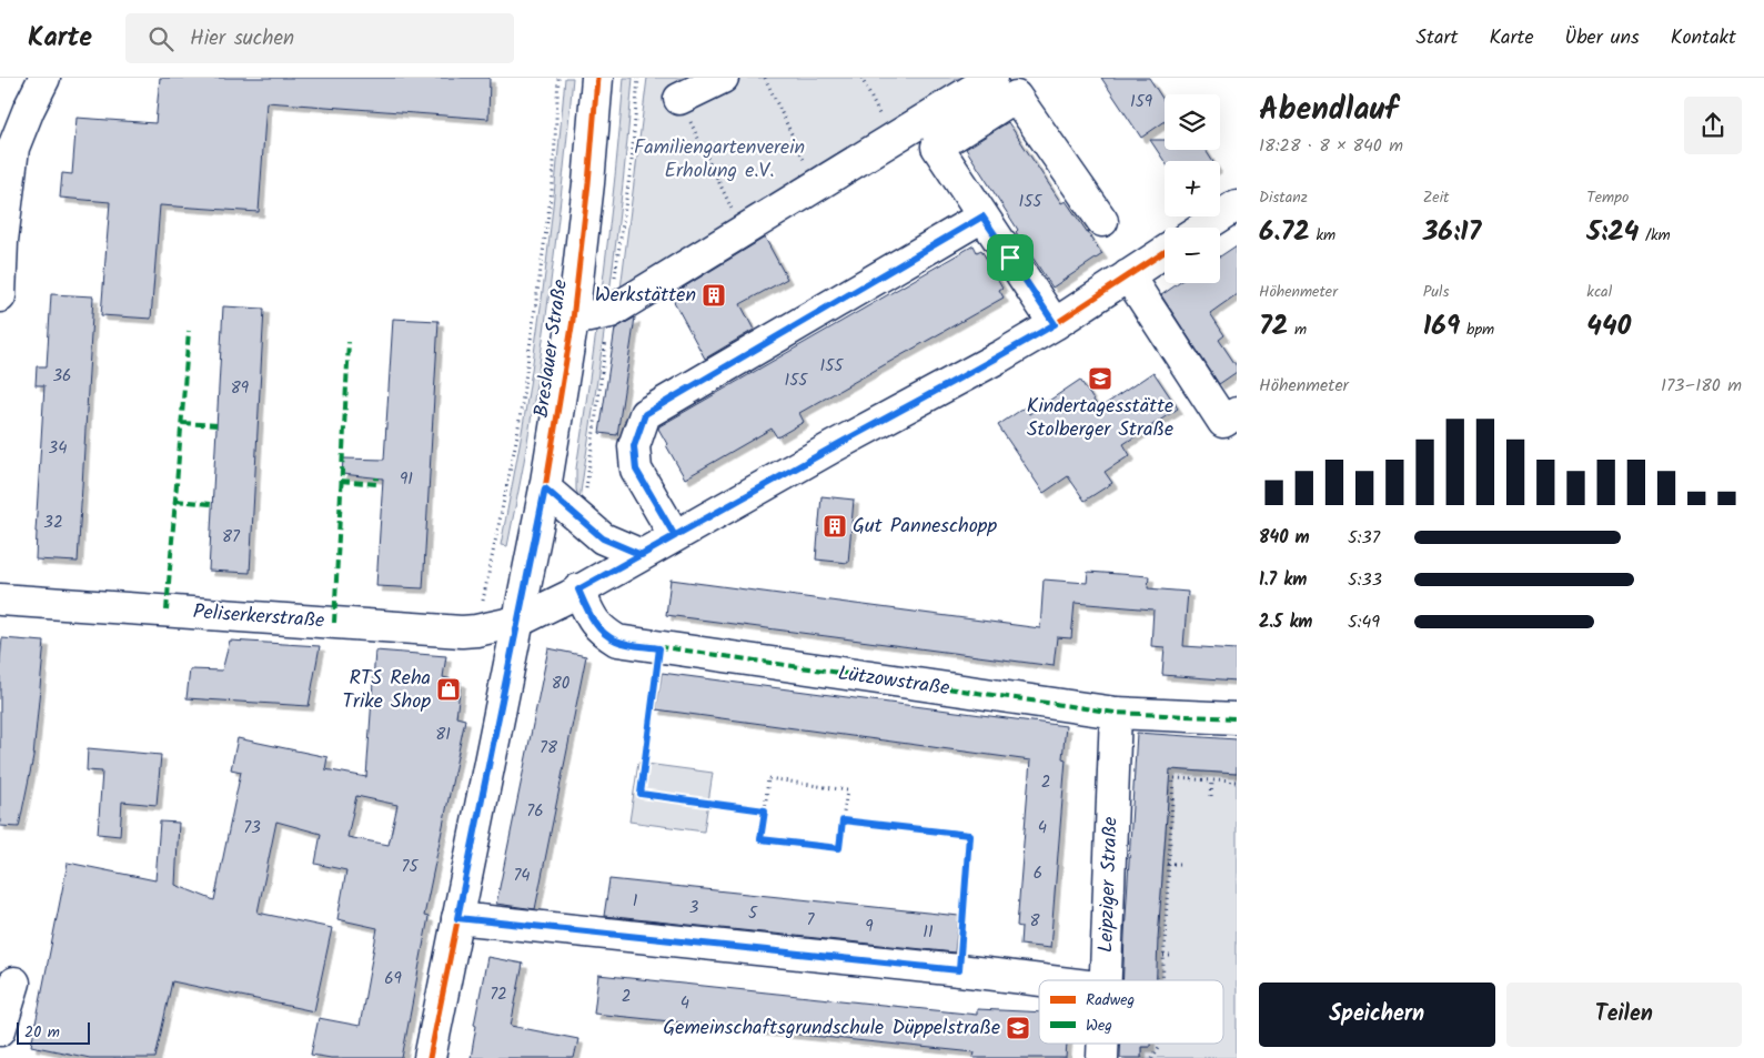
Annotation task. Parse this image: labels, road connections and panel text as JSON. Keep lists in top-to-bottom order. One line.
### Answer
{"streets":{"street":["Breslauer Straße","Peliserkerstraße","Lützowstraße","Leipziger Straße"]},"crossings":[["Breslauer Straße","Peliserkerstraße"],["Peliserkerstraße","Lützowstraße"],["Lützowstraße","Leipziger Straße"]],"parks":["Familiengartenverein Erholung e.V."],"places":{"building":["Werkstätten","Gut Panneschopp"],"school or university":["Kindertagesstätte Stolberger Straße","Gemeinschaftsgrundschule Düppelstraße"],"shop":["RTS Reha Trike Shop"]},"house_numbers":["159","155","155","36","155","89","34","91","32","87","80","81","78","2","76","73","4","75","6","74","1","3","5","7","8","9","11","69","72","2","4"],"legend":["Radweg","Weg"],"scale_bar":"20 m","page":{"header":"Karte","search":"Hier suchen","nav":["Start","Karte","Über uns","Kontakt"],"heading":["Abendlauf","18:28 · 8 × 840 m"],"map_buttons":["+","−"],"stats":[["Distanz","6.72 km"],["Zeit","36:17"],["Tempo","5:24 /km"],["Höhenmeter","72 m"],["Puls","169 bpm"],["kcal","440"]],"chart":["Höhenmeter","173–180 m"],"list":[{"name":"840 m","note":"5:37"},{"name":"1.7 km","note":"5:33"},{"name":"2.5 km","note":"5:49"}],"buttons":["Speichern","Teilen"],"scale":"20 m"}}
